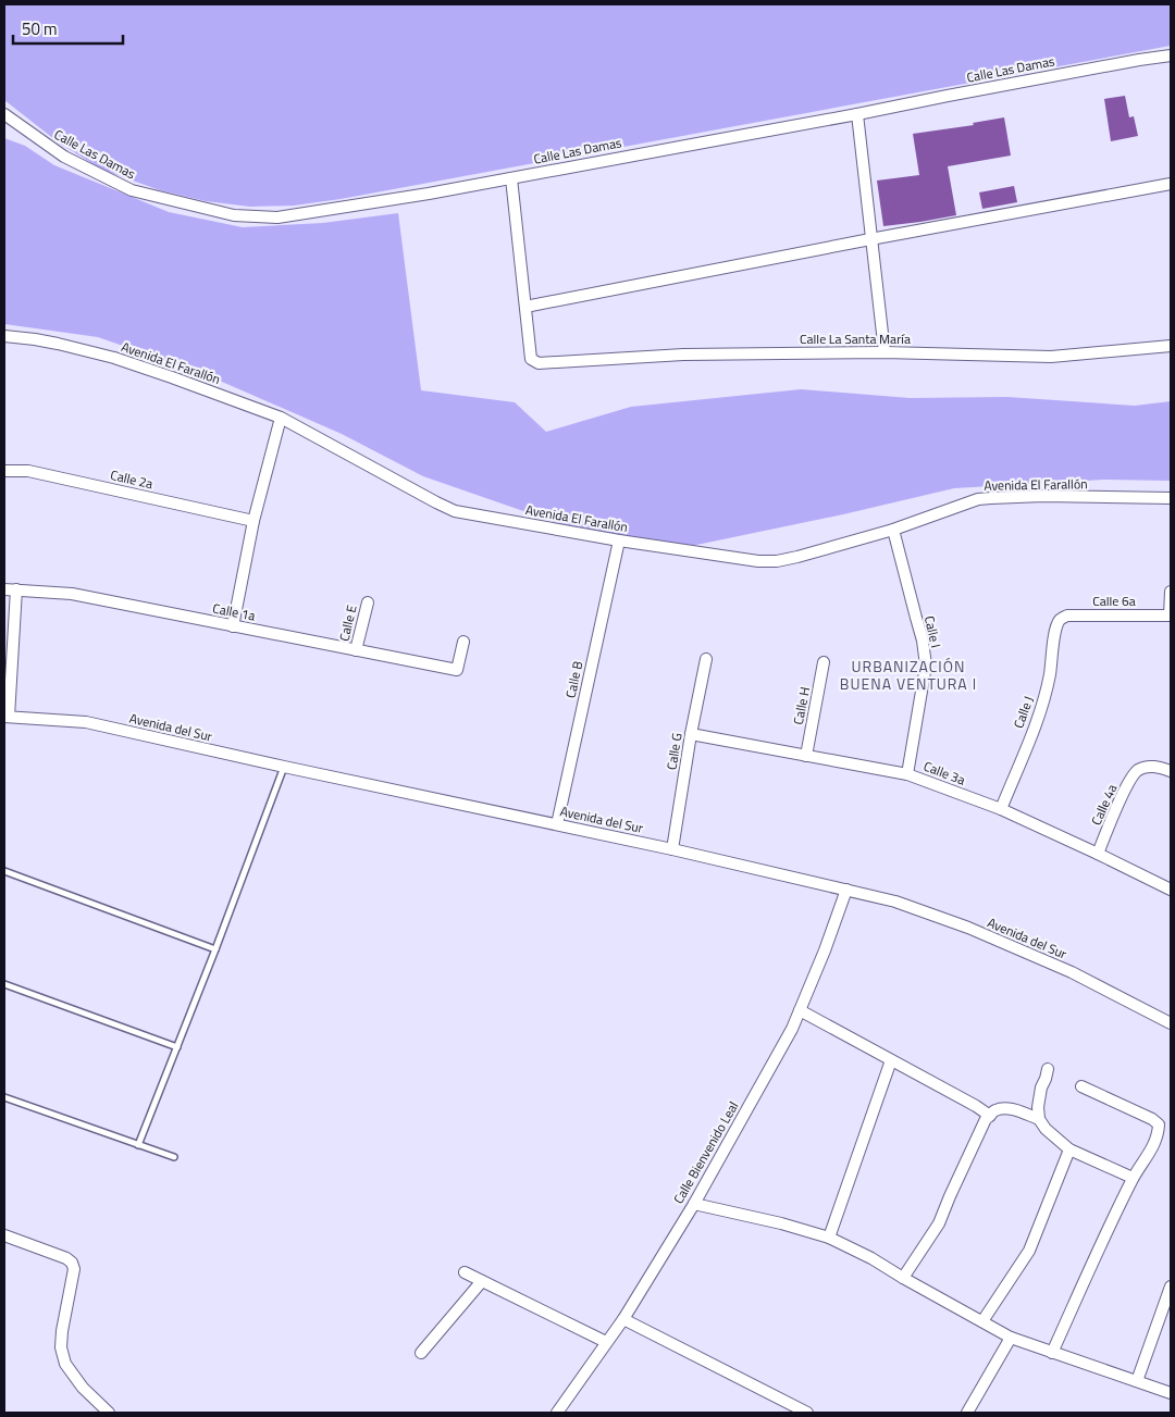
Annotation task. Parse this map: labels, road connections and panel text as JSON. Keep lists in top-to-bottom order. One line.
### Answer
{"streets":{"street":["Calle Las Damas","Calle La Santa María","Avenida El Farallón","Calle 2a","Calle 6a","Calle 1a","Calle E","Calle I","Calle B","Calle H","Calle J","Avenida del Sur","Calle G","Calle 3a","Calle 4a","Calle Bienvenido Leal"]},"crossings":[["Avenida El Farallón","Calle I"],["Avenida El Farallón","Calle B"],["Calle 6a","Calle J"],["Calle 1a","Calle E"],["Calle I","Calle 3a"],["Calle B","Avenida del Sur"],["Calle H","Calle 3a"],["Calle J","Calle 3a"],["Avenida del Sur","Calle G"],["Avenida del Sur","Calle Bienvenido Leal"],["Calle G","Calle 3a"],["Calle 3a","Calle 4a"]],"districts":["URBANIZACIÓN BUENA VENTURA I"],"scale_bar":"50 m"}
